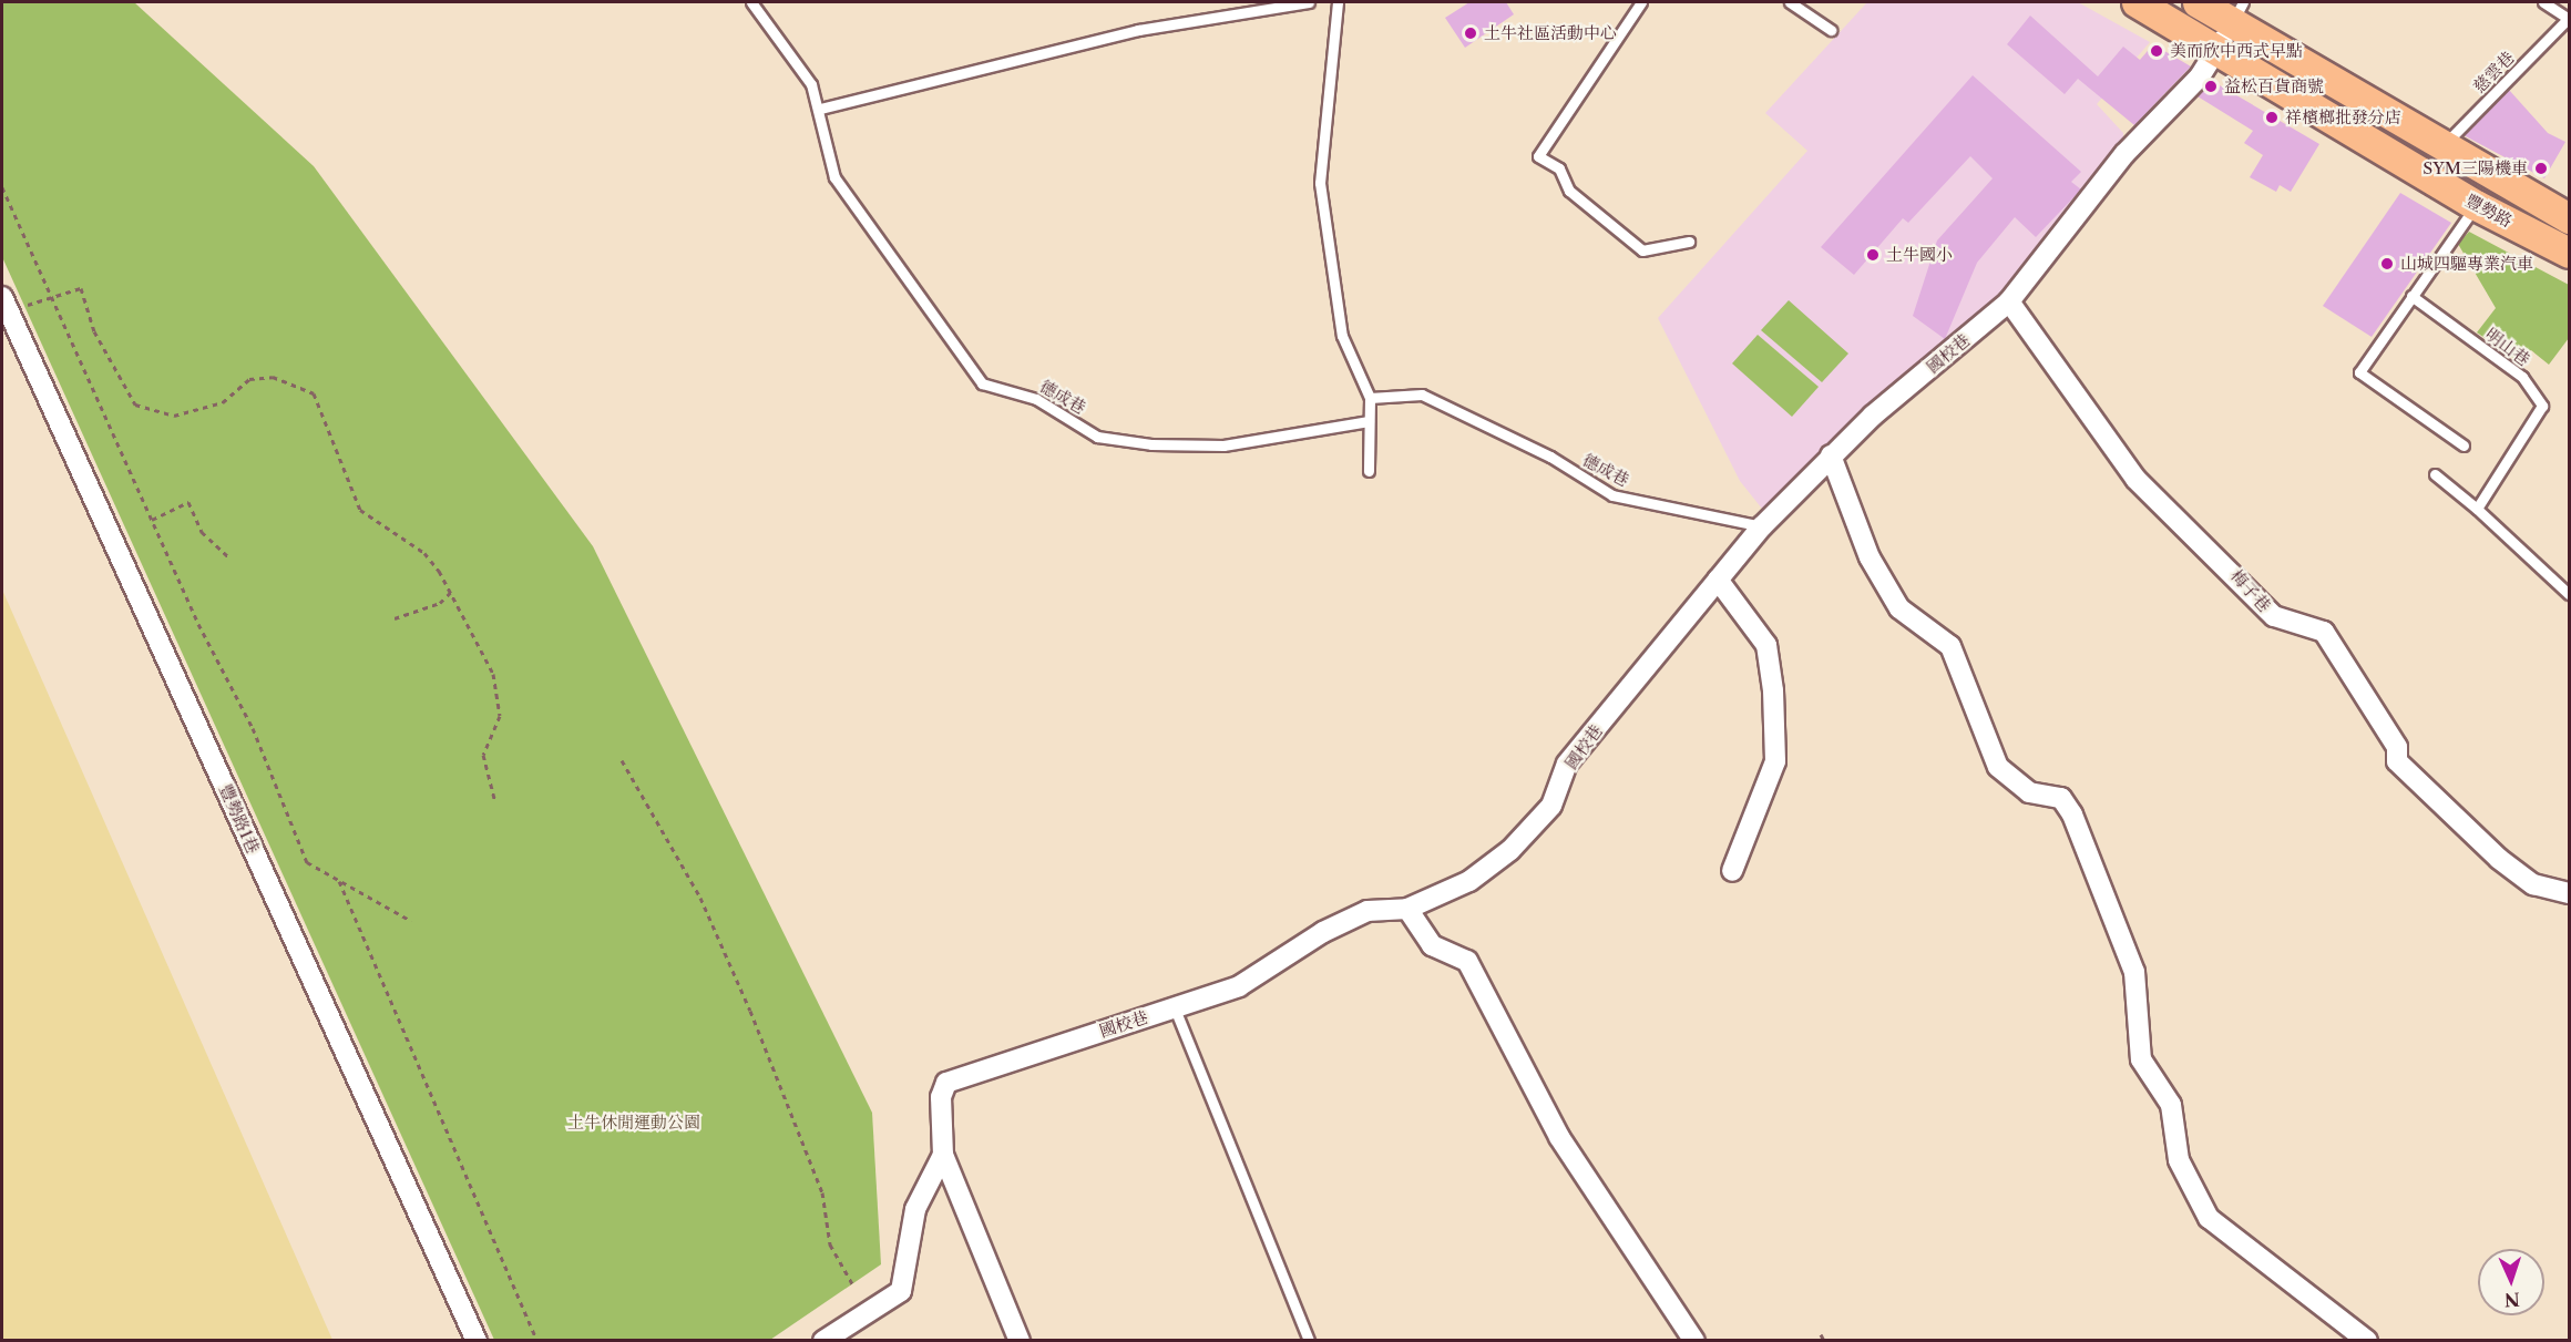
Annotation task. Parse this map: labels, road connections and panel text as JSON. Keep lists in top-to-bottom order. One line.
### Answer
{"streets":{"main road":["豐勢路"],"street":["國校巷","梅子巷","豐勢路1巷"],"lane":["慈雲巷","明山巷","德成巷"]},"crossings":[["慈雲巷","豐勢路"],["豐勢路","國校巷"],["國校巷","德成巷"],["國校巷","梅子巷"]],"parks":["土牛休閒運動公園"],"places":["土牛社區活動中心","美而欣中西式早點","益松百貨商號","祥檳榔批發分店","SYM三陽機車","土牛國小","山城四驅專業汽車"],"north":"bottom"}
